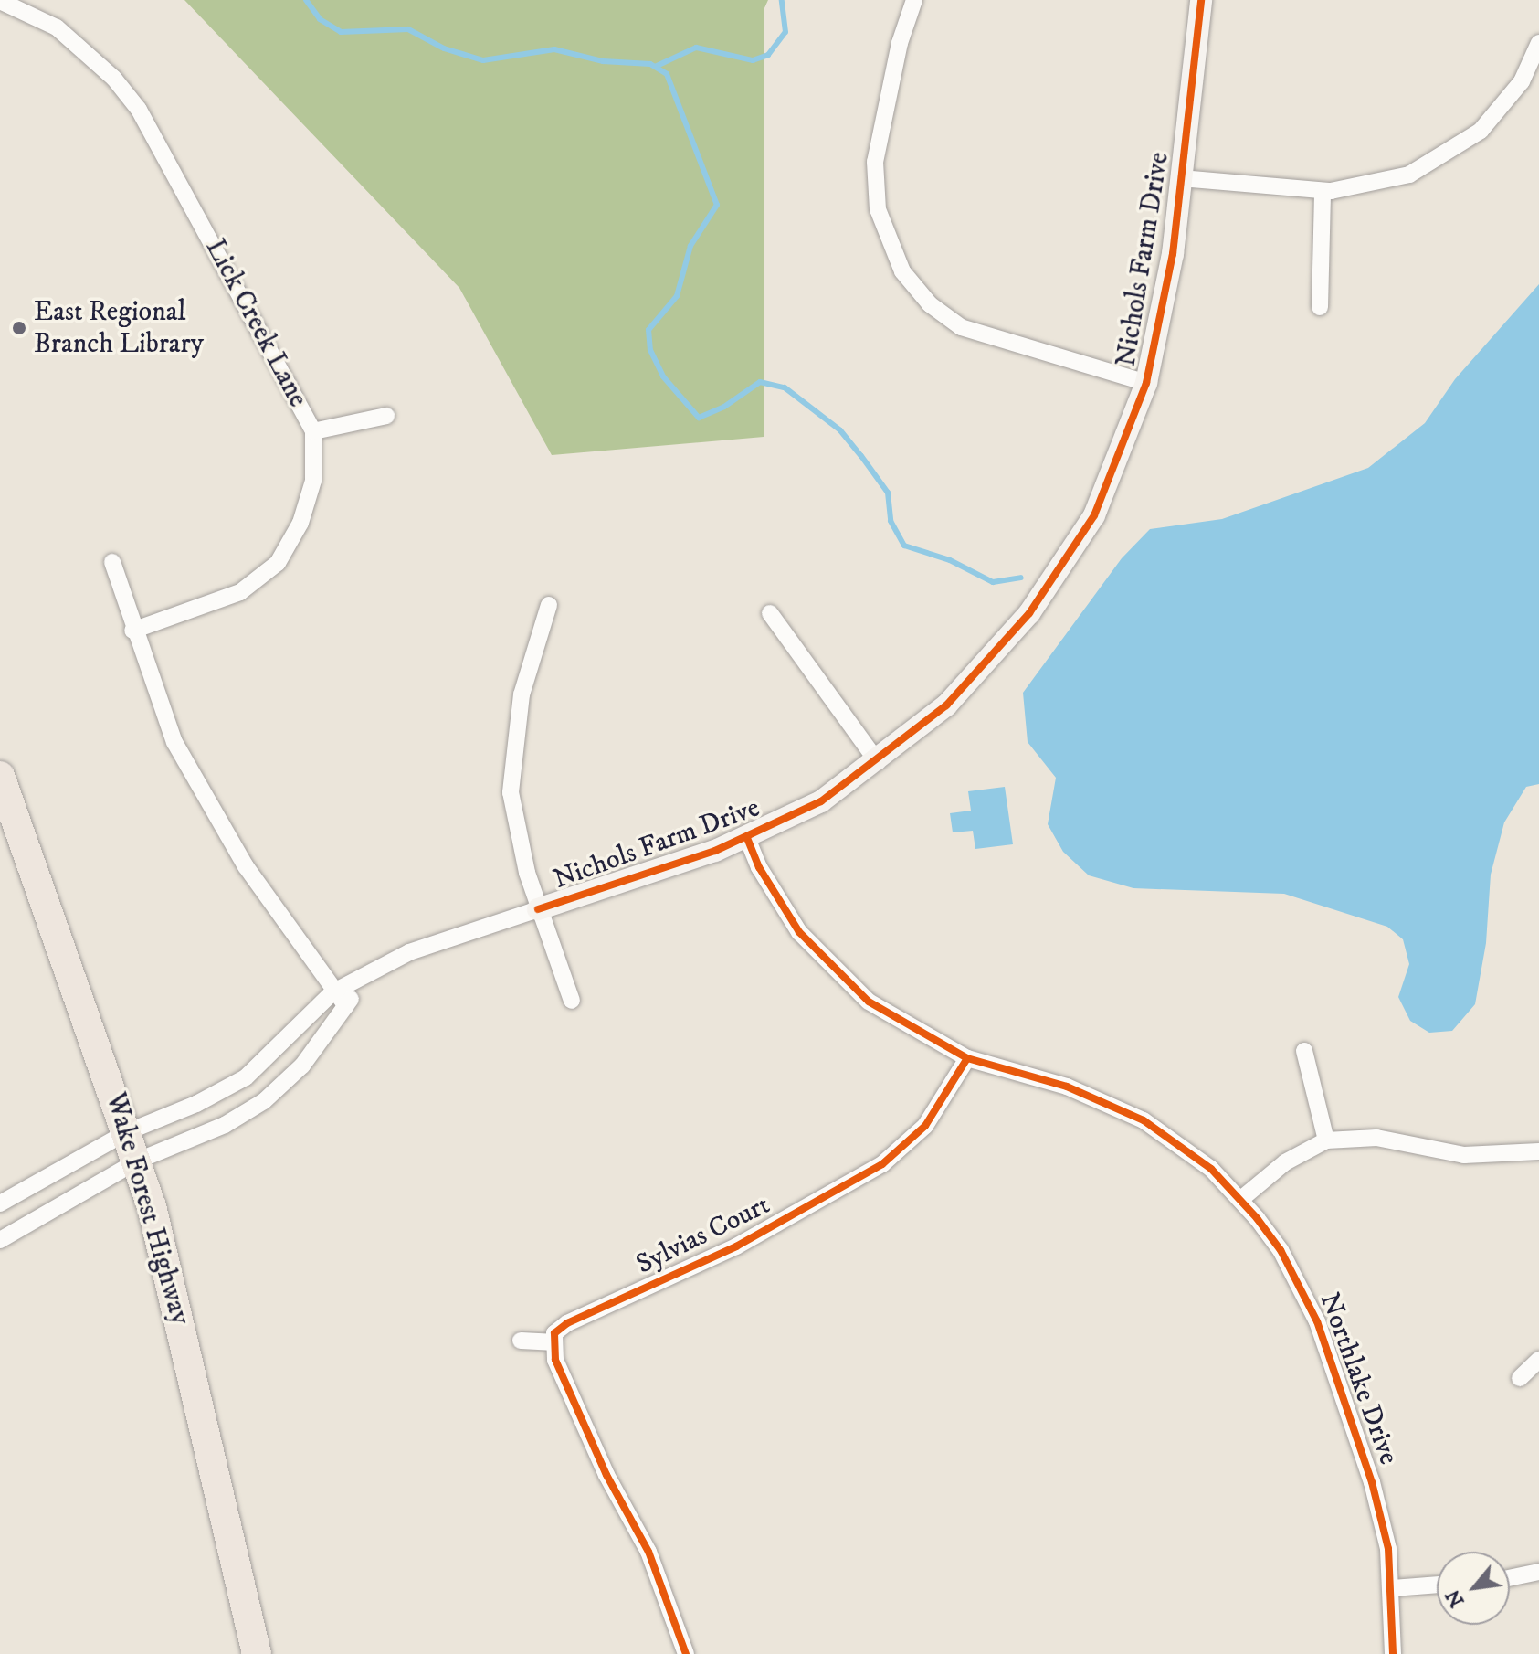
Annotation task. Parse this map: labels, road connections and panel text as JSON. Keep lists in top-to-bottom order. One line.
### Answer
{"streets":{"highway":["Wake Forest Highway"],"street":["Nichols Farm Drive","Lick Creek Lane","Sylvias Court","Northlake Drive"]},"crossings":[["Nichols Farm Drive","Wake Forest Highway"],["Nichols Farm Drive","Northlake Drive"],["Sylvias Court","Northlake Drive"]],"places":["East Regional Branch Library"],"north":"bottom left"}
